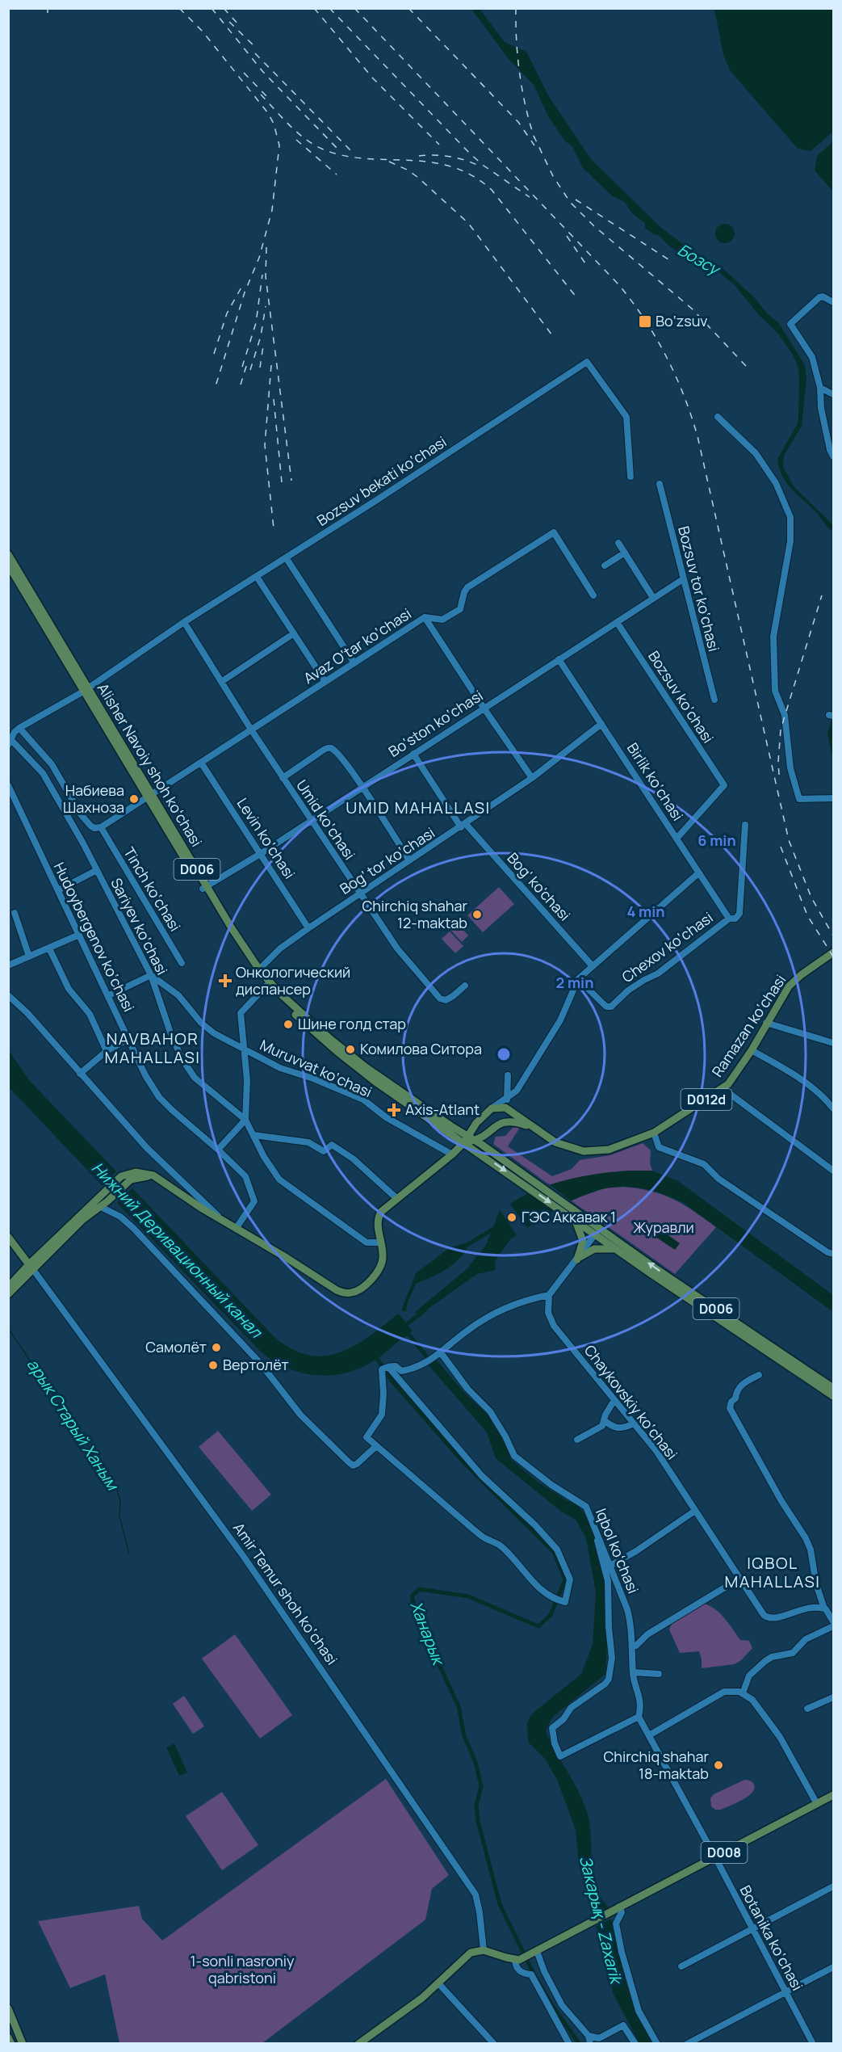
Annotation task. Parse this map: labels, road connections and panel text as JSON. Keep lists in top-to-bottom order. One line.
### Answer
{"streets":{"main road":["Alisher Navoiy shoh koʻchasi","D006","Ramazan ko‘chasi","D012d","Amir Temur shoh ko‘chasi","D008"],"street":["Bozsuv bekati ko‘chasi","Bozsuv tor ko‘chasi","Avaz O‘tar ko‘chasi","Bozsuv ko‘chasi","Bo‘ston ko‘chasi","Birlik ko‘chasi","Umid ko‘chasi","Levin ko‘chasi","Bog‘ tor ko‘chasi","Bog' ko'chasi","Tinch ko‘chasi","Sariyev ko‘chasi","Hudoybergenov ko‘chasi","Chexov ko‘chasi","Muruvvat ko‘chasi","Chaykovskiy ko‘chasi","Iqbol koʻchasi","Botanika ko‘chasi"]},"crossings":[["Bozsuv bekati ko‘chasi","Alisher Navoiy shoh koʻchasi"],["Bozsuv bekati ko‘chasi","Umid ko‘chasi"],["Bozsuv tor ko‘chasi","Bo‘ston ko‘chasi"],["Avaz O‘tar ko‘chasi","Alisher Navoiy shoh koʻchasi"],["Avaz O‘tar ko‘chasi","Umid ko‘chasi"],["Avaz O‘tar ko‘chasi","Levin ko‘chasi"],["Bozsuv ko‘chasi","Bo‘ston ko‘chasi"],["Bozsuv ko‘chasi","Birlik ko‘chasi"],["Bo‘ston ko‘chasi","Alisher Navoiy shoh koʻchasi"],["Bo‘ston ko‘chasi","Birlik ko‘chasi"],["Bo‘ston ko‘chasi","Umid ko‘chasi"],["Bo‘ston ko‘chasi","Levin ko‘chasi"],["Bo‘ston ko‘chasi","Bog' ko'chasi"],["Alisher Navoiy shoh koʻchasi","Bog‘ tor ko‘chasi"],["Alisher Navoiy shoh koʻchasi","D006"],["Birlik ko‘chasi","Bog‘ tor ko‘chasi"],["Birlik ko‘chasi","Chexov ko‘chasi"],["Umid ko‘chasi","Bog‘ tor ko‘chasi"],["Levin ko‘chasi","Bog‘ tor ko‘chasi"],["Bog‘ tor ko‘chasi","Bog' ko'chasi"],["Sariyev ko‘chasi","Muruvvat ko‘chasi"],["Ramazan ko‘chasi","D012d"],["Iqbol koʻchasi","Botanika ko‘chasi"],["D008","Botanika ko‘chasi"]],"districts":["UMID MAHALLASI","NAVBAHOR MAHALLASI","IQBOL MAHALLASI"],"water":["Бозсу","Нижний Деривационный канал","арык Старый Ханым","Ханарык","Закарық - Zaxarik"],"parks":["Журавли","1-sonli nasroniy qabristoni"],"places":{"transit":["Bo‘zsuv"],"other":["Набиева Шахноза","Chirchiq shahar 12-maktab","Шине голд стар","Комилова Ситора","ГЭС Аккавак 1","Самолёт","Вертолёт","Chirchiq shahar 18-maktab"],"health":["Онкологический диспансер","Axis-Atlant"]},"rings":["6 min","4 min","2 min"]}
